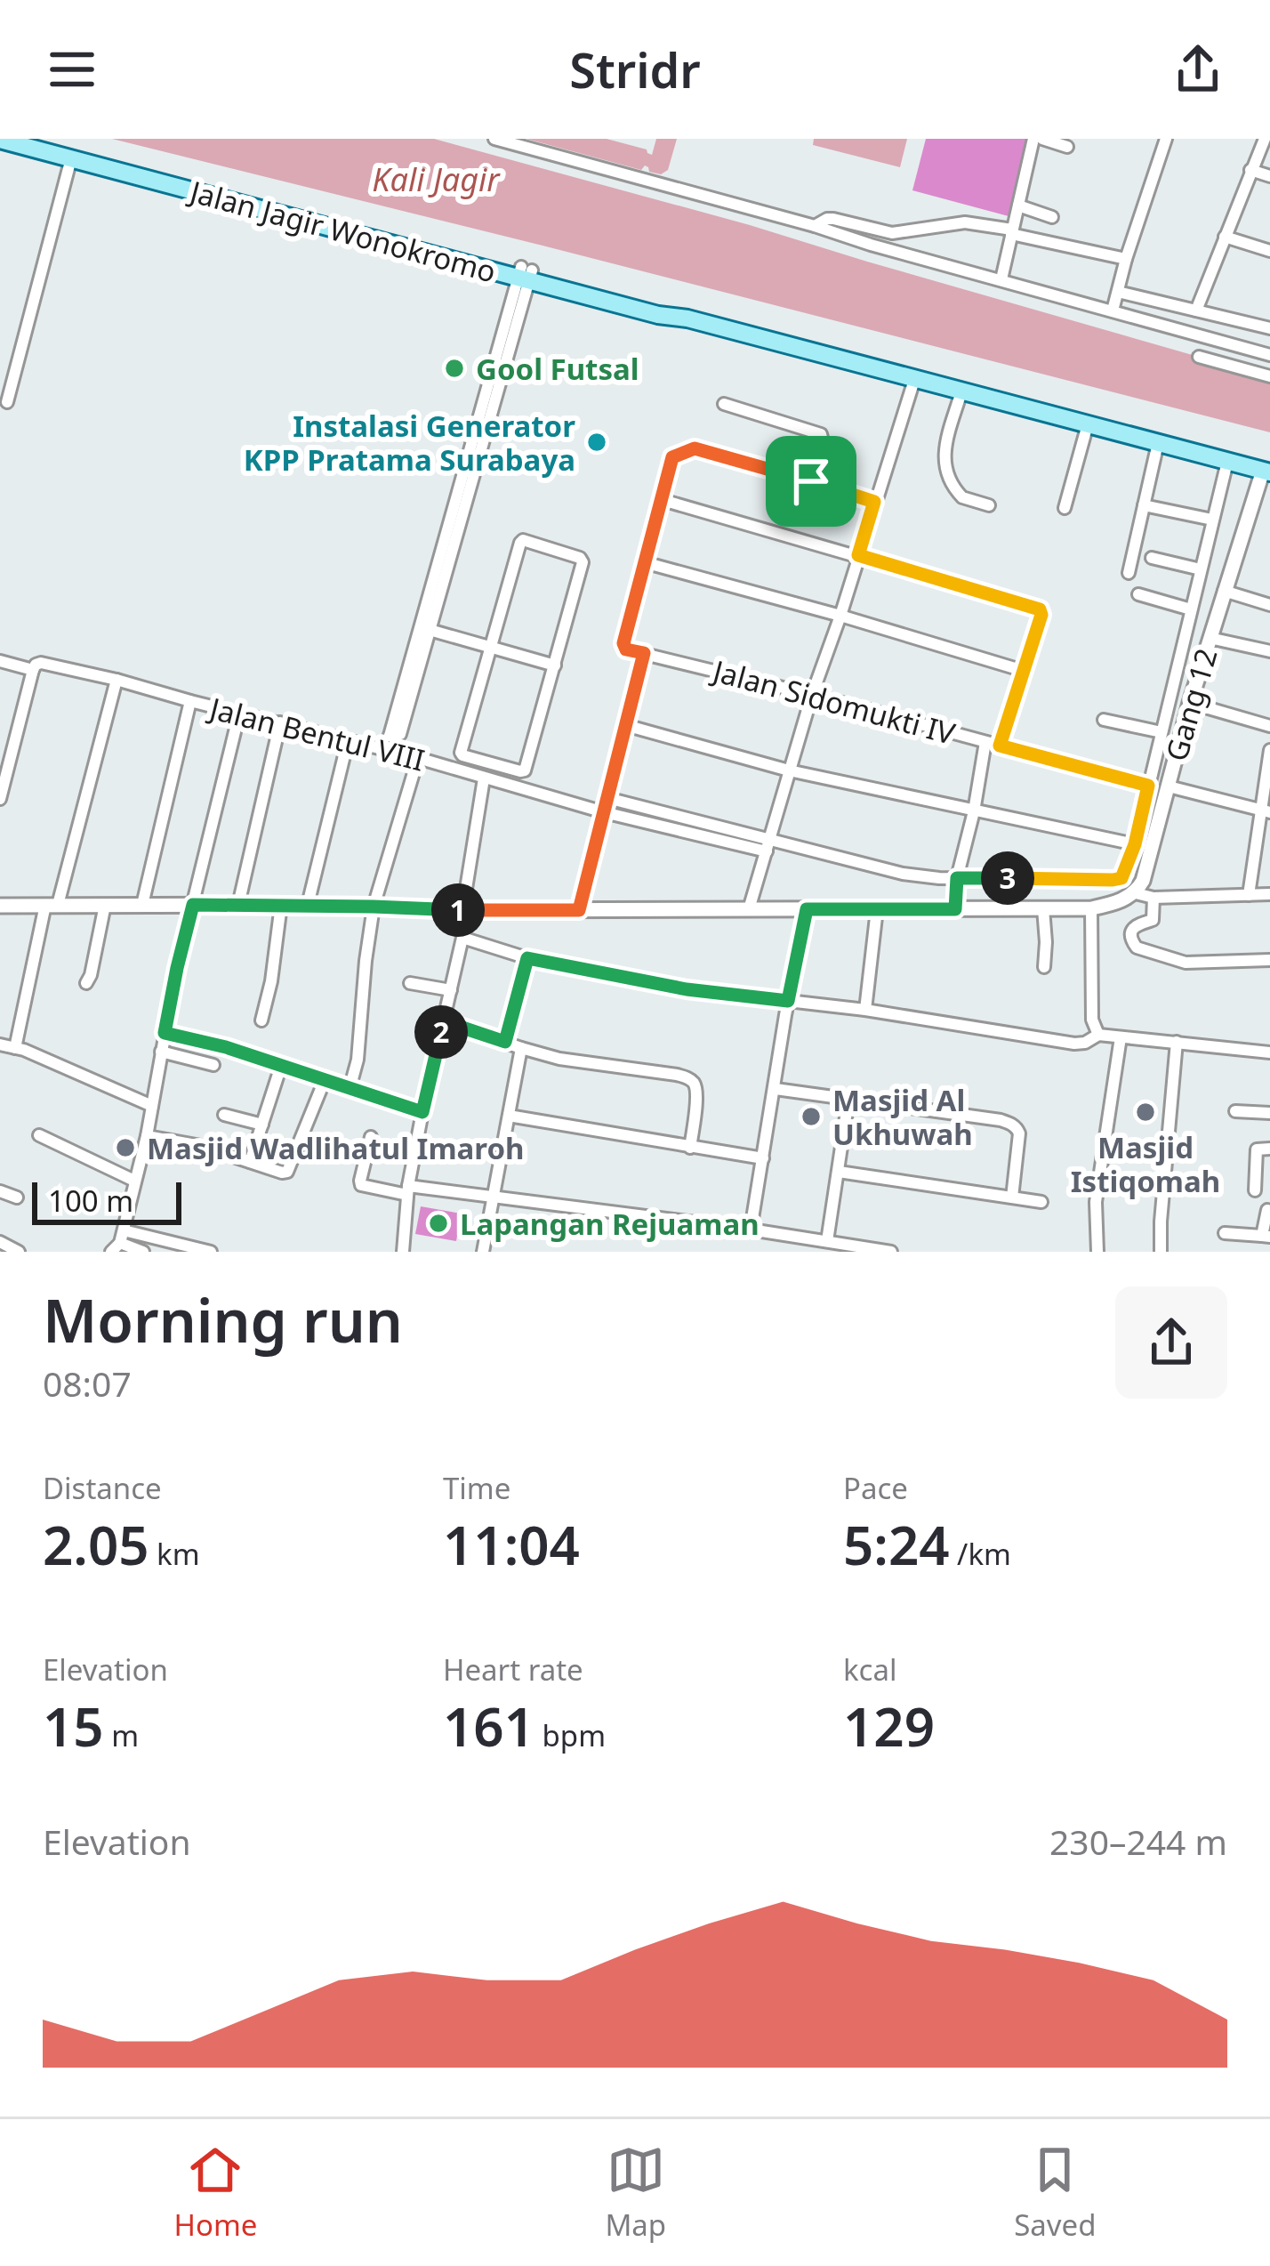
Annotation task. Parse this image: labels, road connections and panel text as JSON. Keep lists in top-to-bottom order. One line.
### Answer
{"streets":{"main road":["Jalan Jagir Wonokromo"],"street":["Jalan Sidomukti IV","Gang 12","Jalan Bentul VIII"]},"crossings":[["Jalan Jagir Wonokromo","Gang 12"]],"water":["Kali Jagir"],"places":["Gool Futsal","Instalasi Generator KPP Pratama Surabaya","Masjid Istiqomah","Masjid Al Ukhuwah","Masjid Wadlihatul Imaroh","Lapangan Rejuaman"],"scale_bar":"100 m","page":{"header":"Stridr","pins":["3","1","2"],"scale":"100 m","heading":["Morning run","08:07"],"stats":[["Distance","2.05 km"],["Time","11:04"],["Pace","5:24 /km"],["Elevation","15 m"],["Heart rate","161 bpm"],["kcal","129"]],"chart":["Elevation","230–244 m"],"tabs":["Home","Map","Saved"]}}
